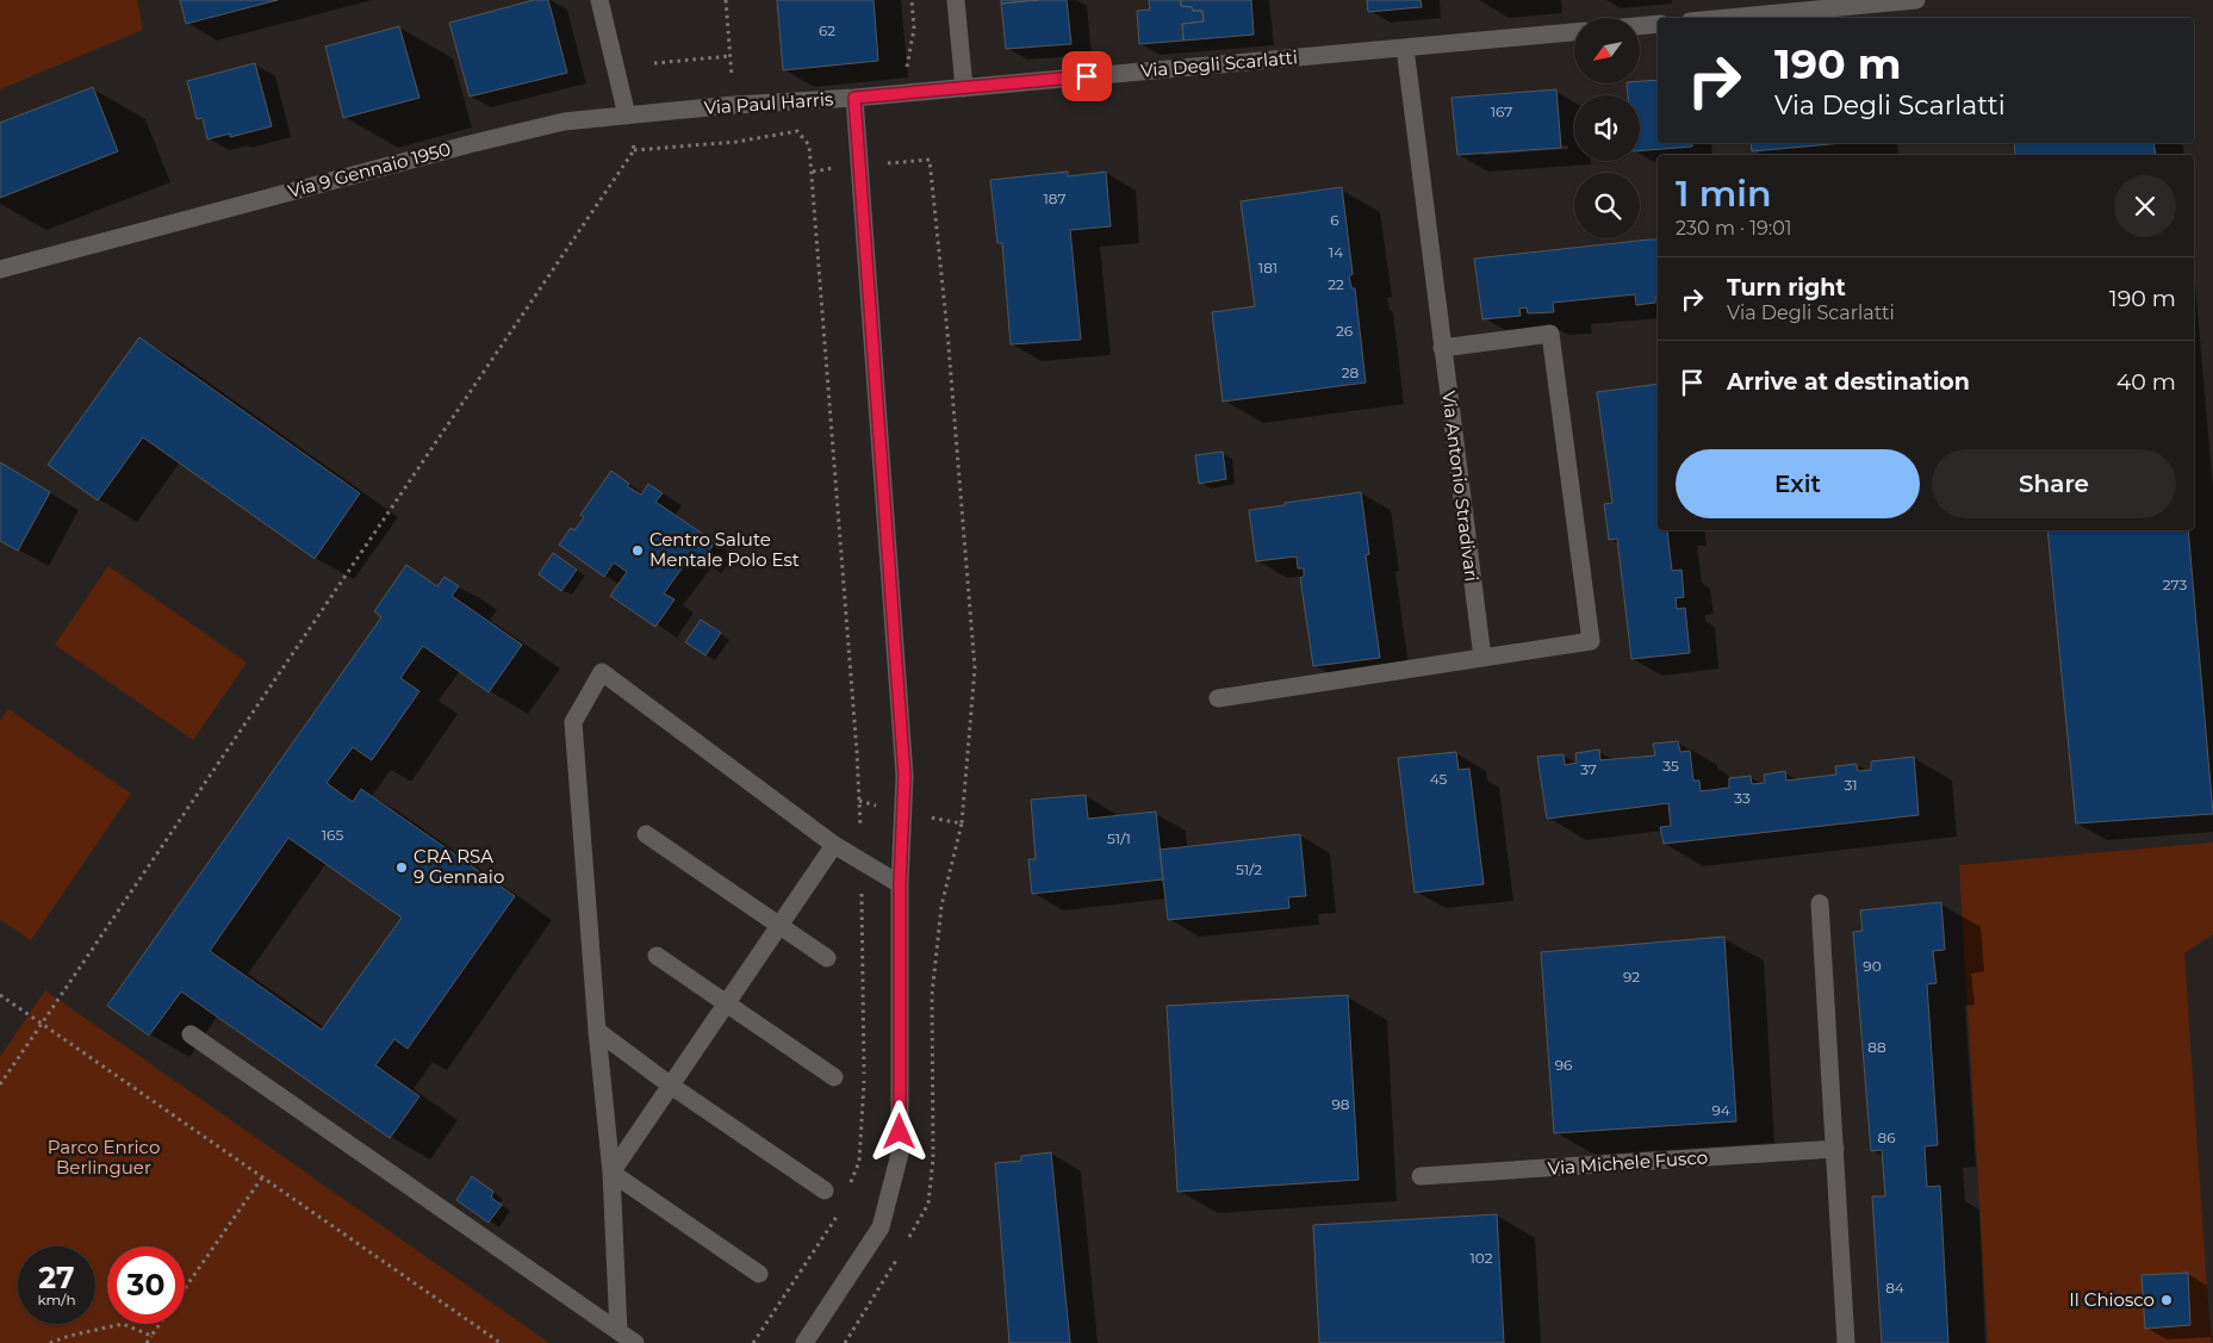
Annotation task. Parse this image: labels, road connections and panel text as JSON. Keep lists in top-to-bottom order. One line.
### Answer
{"streets":{"street":["Via Degli Scarlatti","Via Paul Harris","Via 9 Gennaio 1950","Via Antonio Stradivari","Via Michele Fusco"]},"crossings":[["Via Degli Scarlatti","Via Paul Harris"],["Via Degli Scarlatti","Via Antonio Stradivari"],["Via Paul Harris","Via 9 Gennaio 1950"]],"parks":["Parco Enrico Berlinguer"],"places":["Centro Salute Mentale Polo Est","CRA RSA 9 Gennaio","Il Chiosco"],"house_numbers":["62","167","187","6","14","181","22","26","28","273","35","37","45","31","33","165","51/1","51/2","90","92","88","96","98","94","86","102","84"],"north":"bottom left","page":{"turn":["190 m","Via Degli Scarlatti"],"heading":["1 min","230 m · 19:01"],"list":[{"name":"Turn right","note":"Via Degli Scarlatti","value":"190 m"},{"name":"Arrive at destination","value":"40 m"}],"buttons":["Exit","Share"],"speed":"27 km/h","limit":"30"}}
